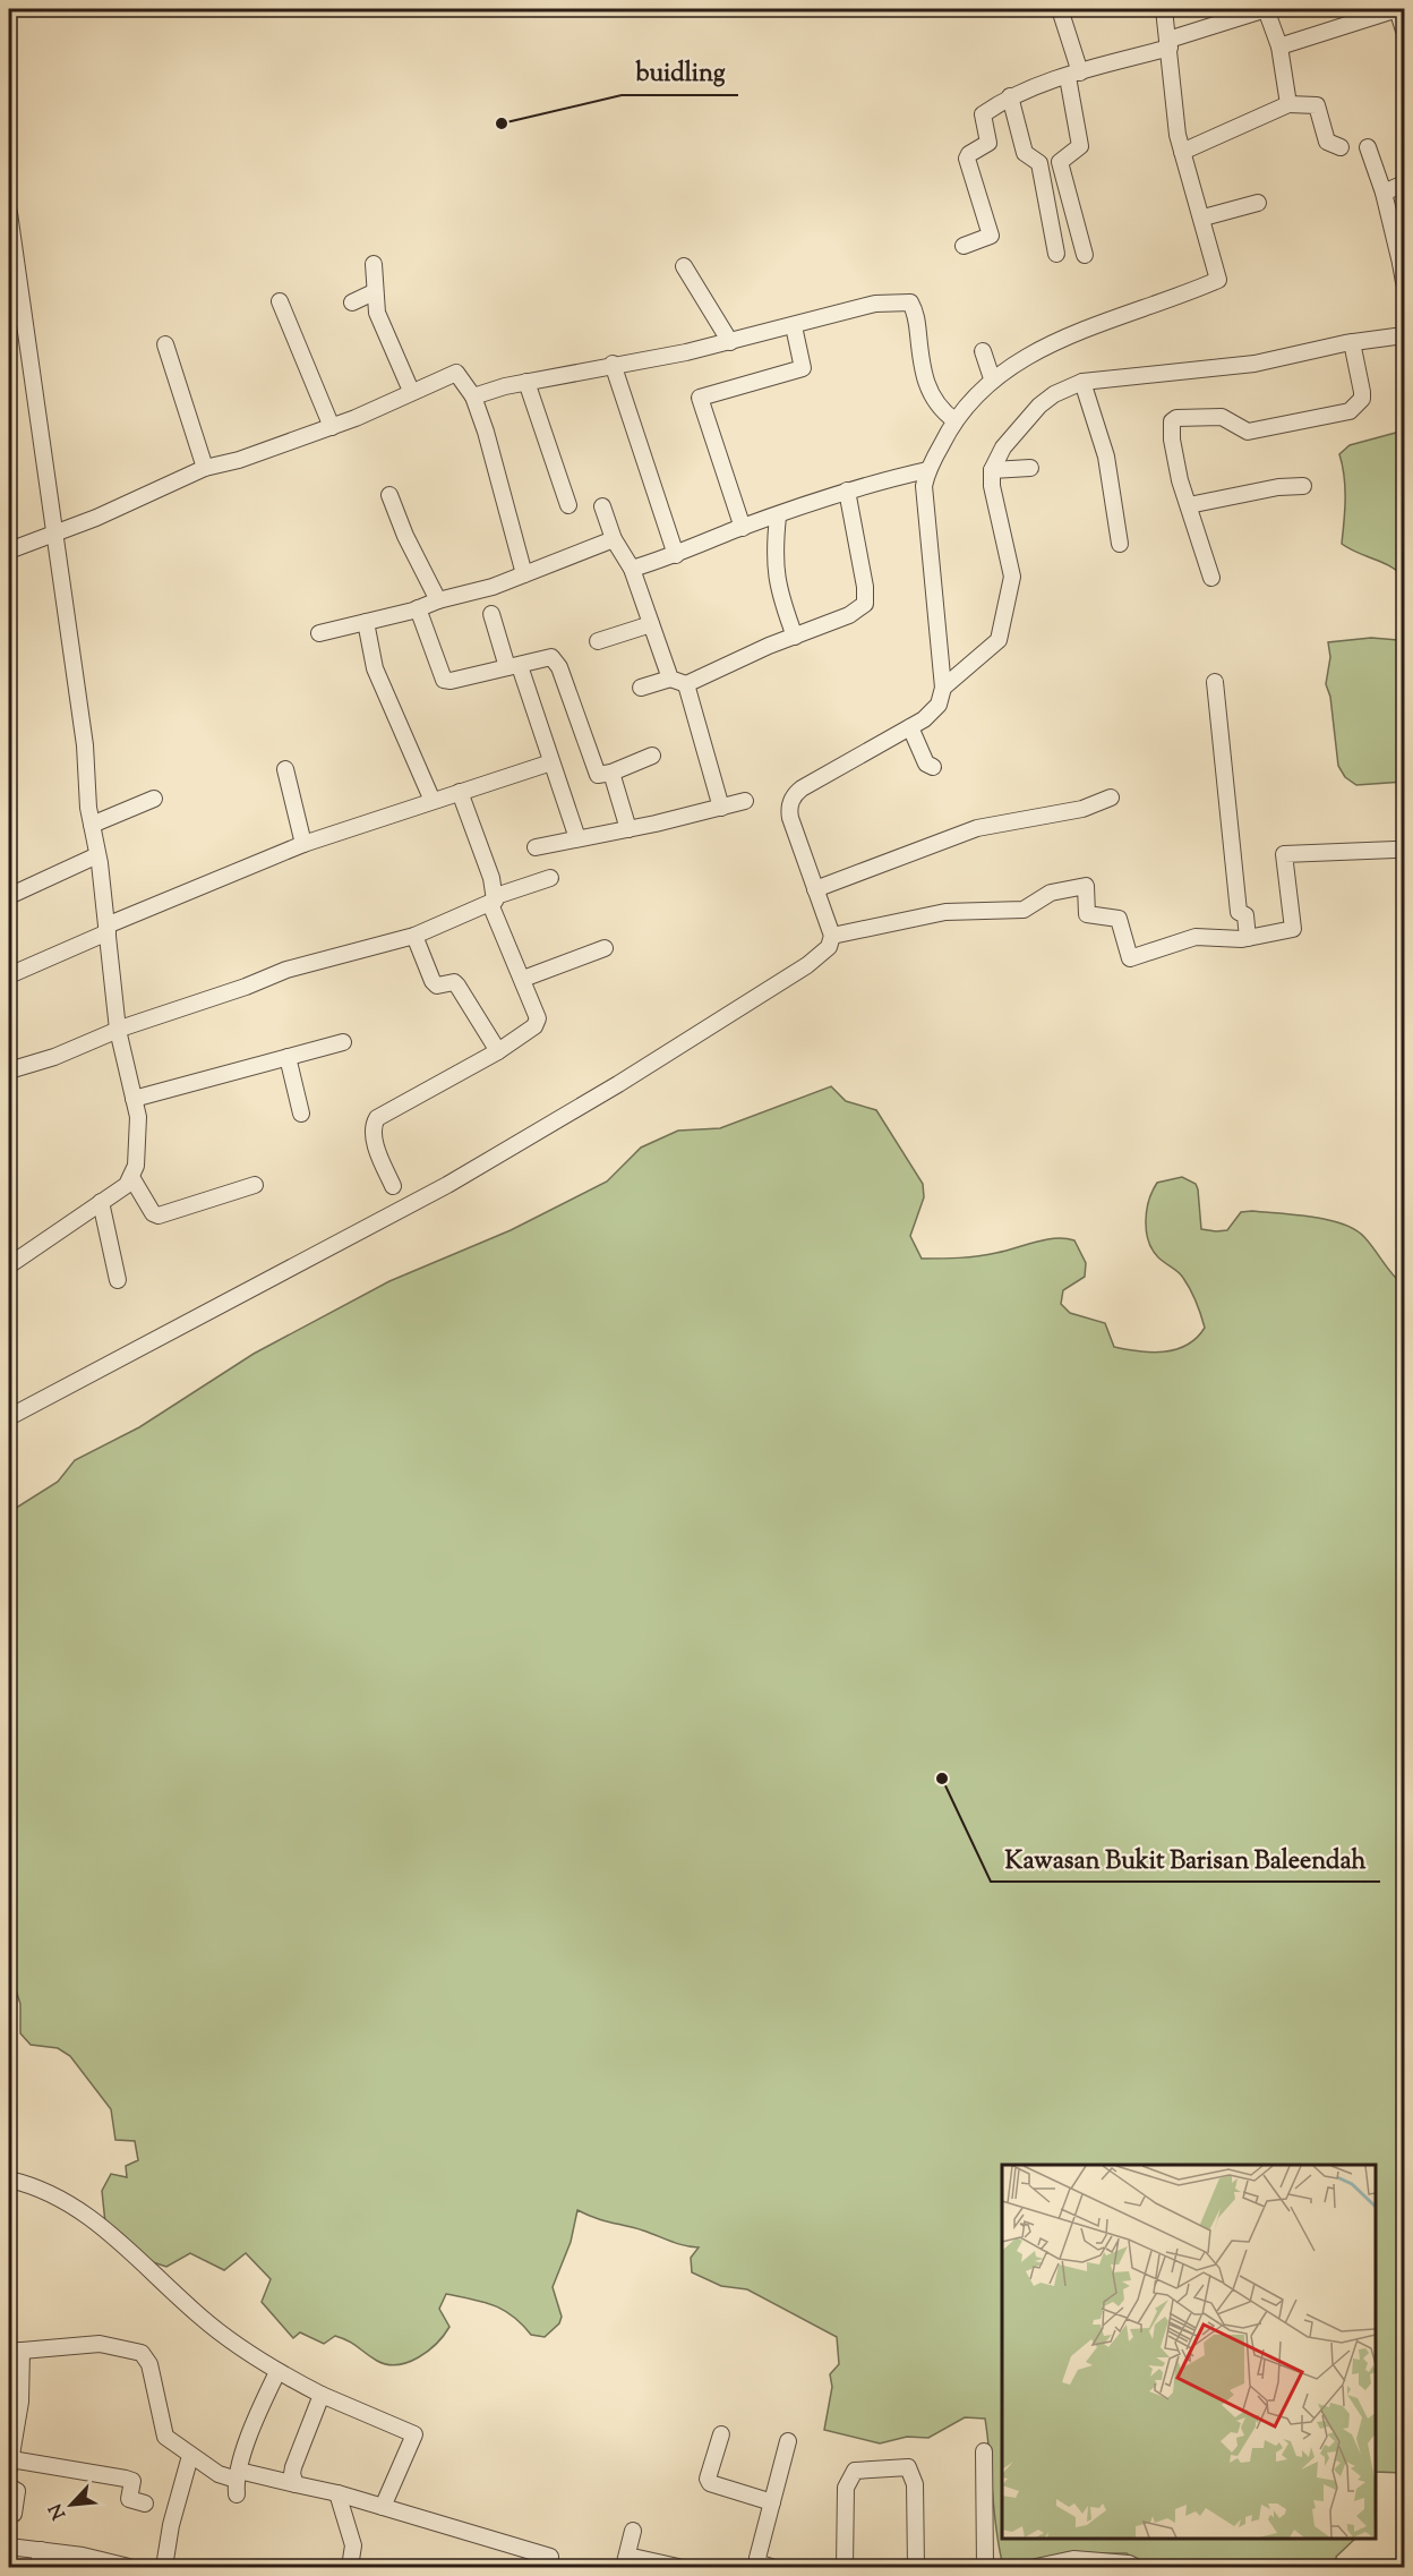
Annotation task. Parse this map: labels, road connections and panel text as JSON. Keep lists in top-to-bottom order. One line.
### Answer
{"places":["buidling","Kawasan Bukit Barisan Baleendah"],"north":"bottom left"}
